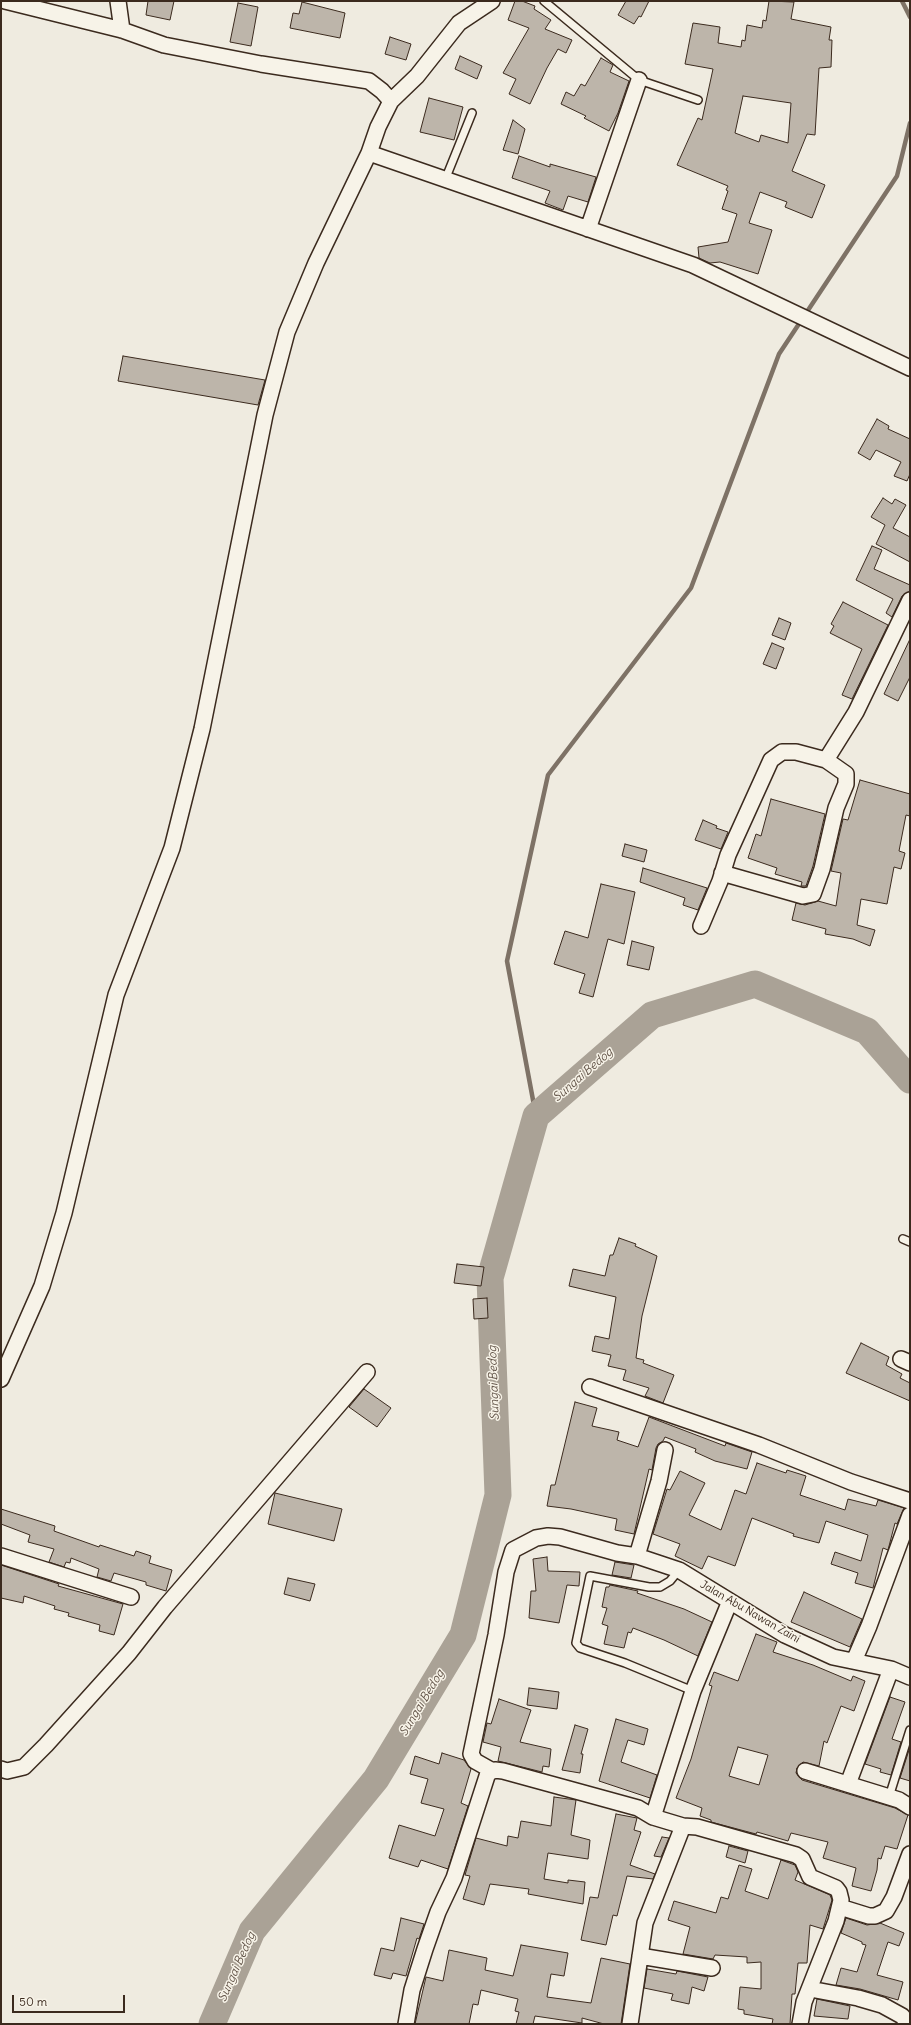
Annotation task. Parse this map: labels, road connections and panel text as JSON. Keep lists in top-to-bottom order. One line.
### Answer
{"streets":{"street":["Jalan Abu Nawan Zaini"]},"water":["Sungai Bedog"],"scale_bar":"50 m"}
